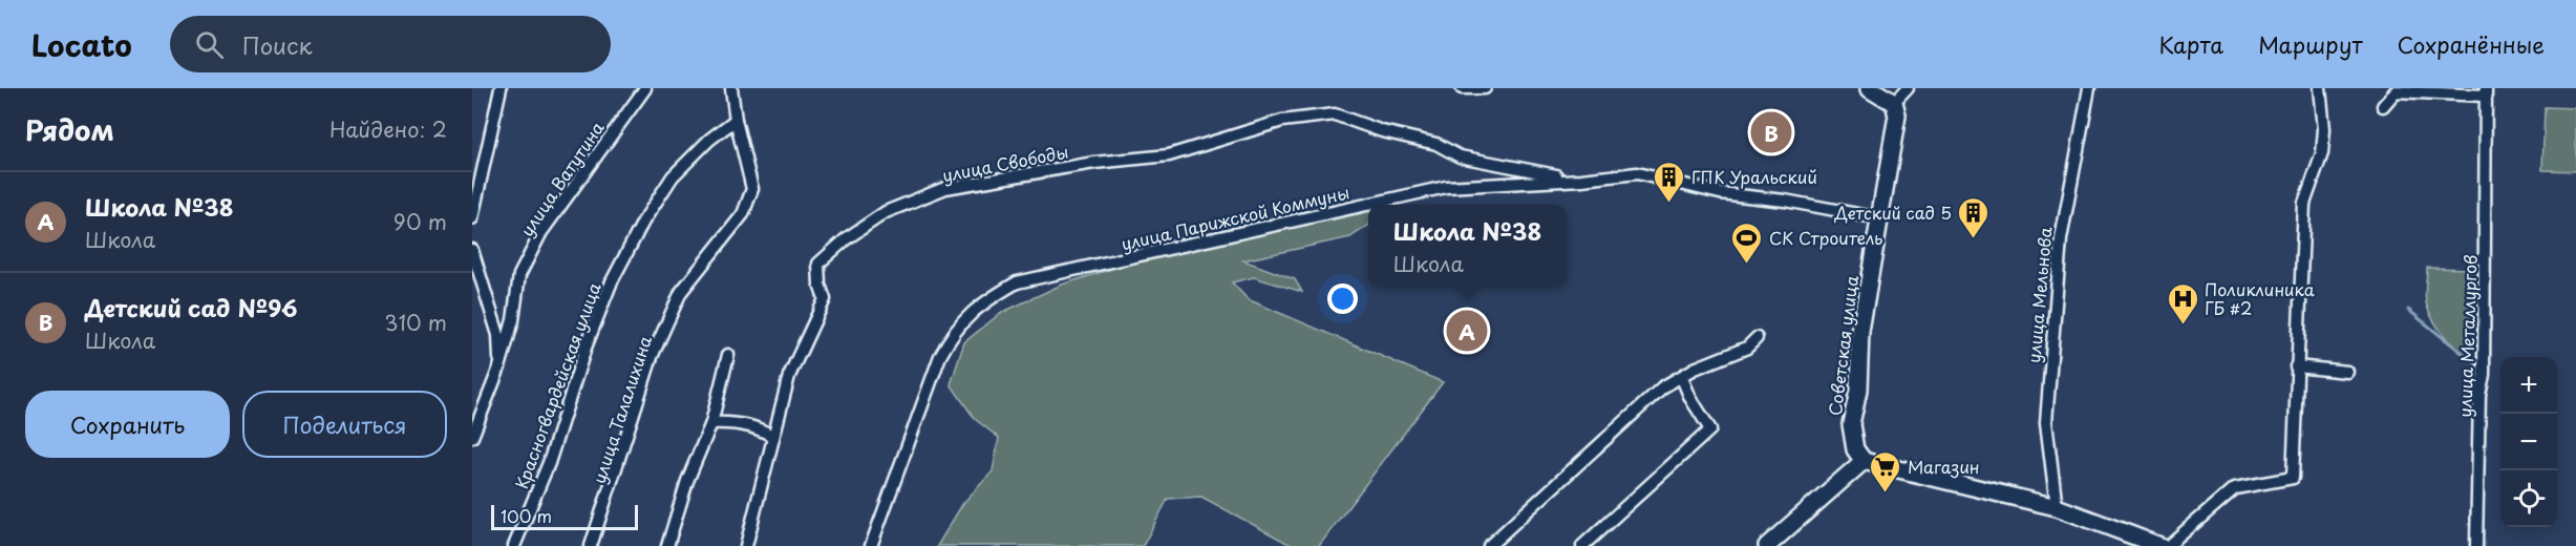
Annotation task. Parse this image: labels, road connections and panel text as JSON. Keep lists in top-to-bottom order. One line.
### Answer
{"streets":{"main road":["Советская улица"],"street":["улица Свободы","улица Ватутина","улица Парижской Коммуны","улица Мельнова","улица Металлургов","Красногвардейская улица","улица Талалихина"]},"crossings":[["улица Свободы","улица Парижской Коммуны"],["улица Парижской Коммуны","Советская улица"],["Красногвардейская улица","улица Талалихина"]],"places":{"building":["ГПК Уральский","Детский сад 5"],"sports":["СК Строитель"],"hospital":["Поликлиника ГБ #2"],"supermarket":["Магазин"]},"scale_bar":"100 m","page":{"header":"Locato","search":"Поиск","nav":["Карта","Маршрут","Сохранённые"],"heading":["Рядом","Найдено: 2"],"pins":["B","A"],"list":[{"mark":"A","name":"Школа №38","note":"Школа","value":"90 m"},{"mark":"B","name":"Детский сад №96","note":"Школа","value":"310 m"}],"popup":["Школа №38","Школа"],"map_buttons":["+","−"],"buttons":["Сохранить","Поделиться"],"scale":"100 m"}}
